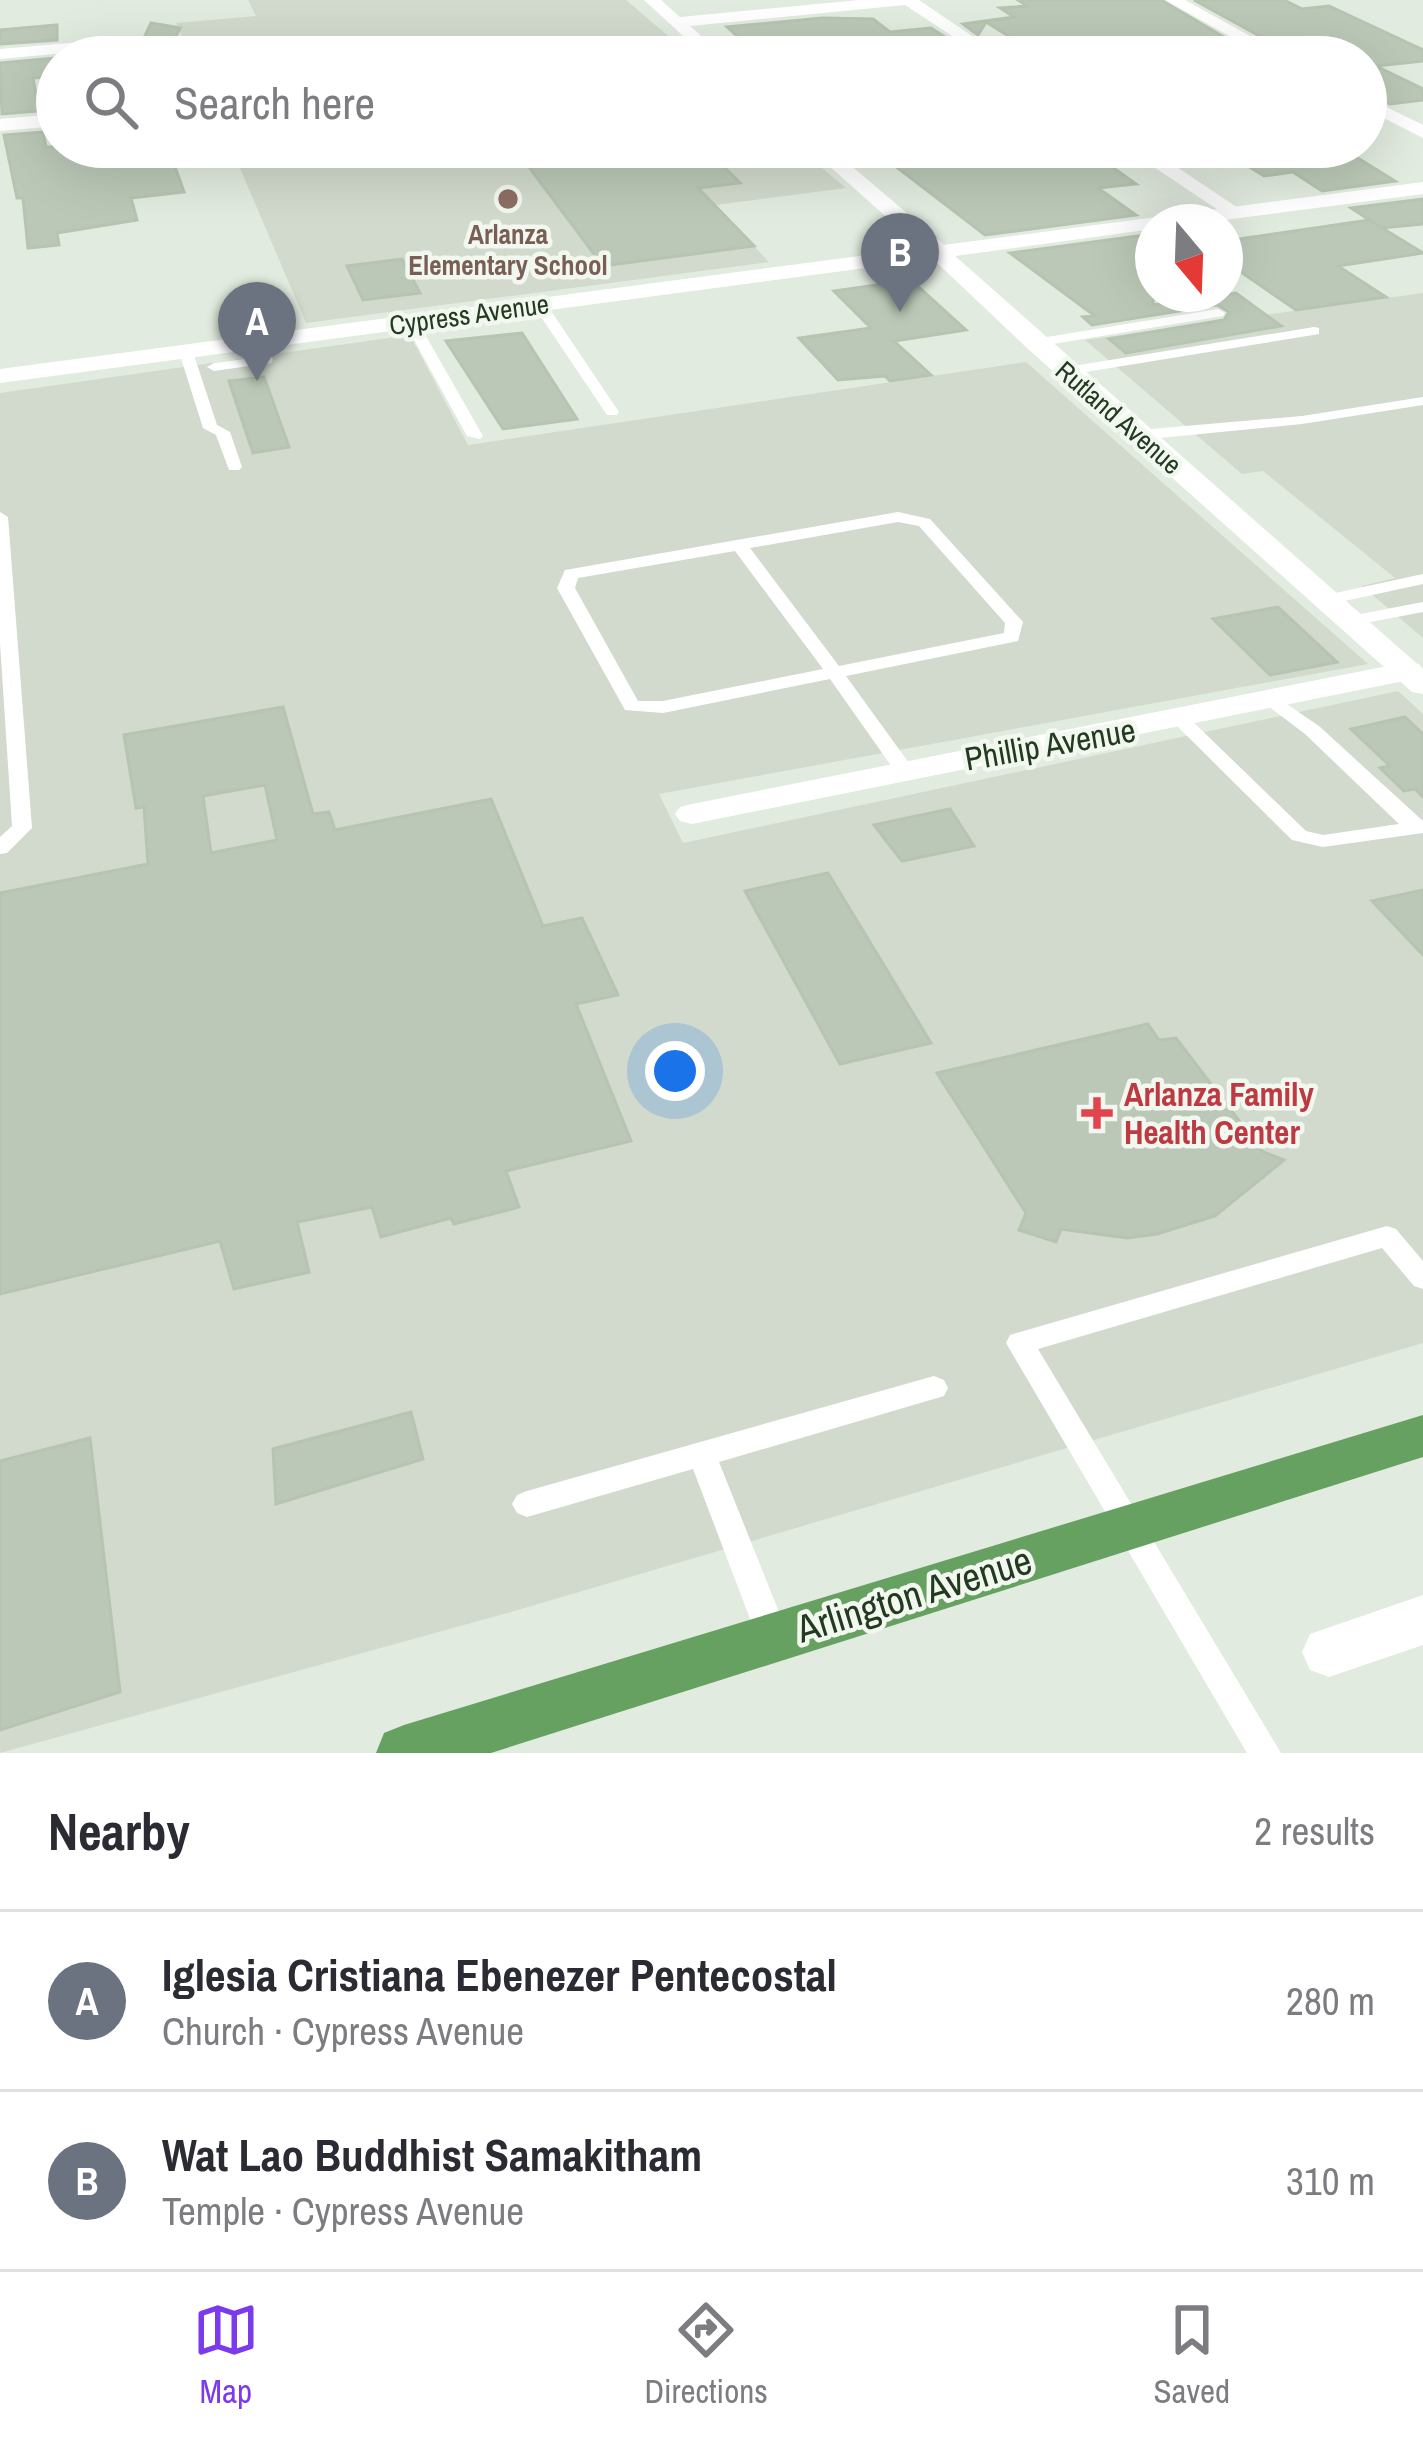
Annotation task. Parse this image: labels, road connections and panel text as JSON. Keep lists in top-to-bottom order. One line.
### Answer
{"streets":{"main road":["Arlington Avenue"],"street":["Cypress Avenue","Rutland Avenue","Phillip Avenue"]},"crossings":[["Cypress Avenue","Rutland Avenue"],["Rutland Avenue","Phillip Avenue"]],"places":{"other":["Arlanza Elementary School"],"health":["Arlanza Family Health Center"]},"north":"bottom","page":{"search":"Search here","pins":["B","A"],"heading":["Nearby","2 results"],"list":[{"mark":"A","name":"Iglesia Cristiana Ebenezer Pentecostal","note":"Church · Cypress Avenue","value":"280 m"},{"mark":"B","name":"Wat Lao Buddhist Samakitham","note":"Temple · Cypress Avenue","value":"310 m"}],"nav":["Map","Directions","Saved"]}}
